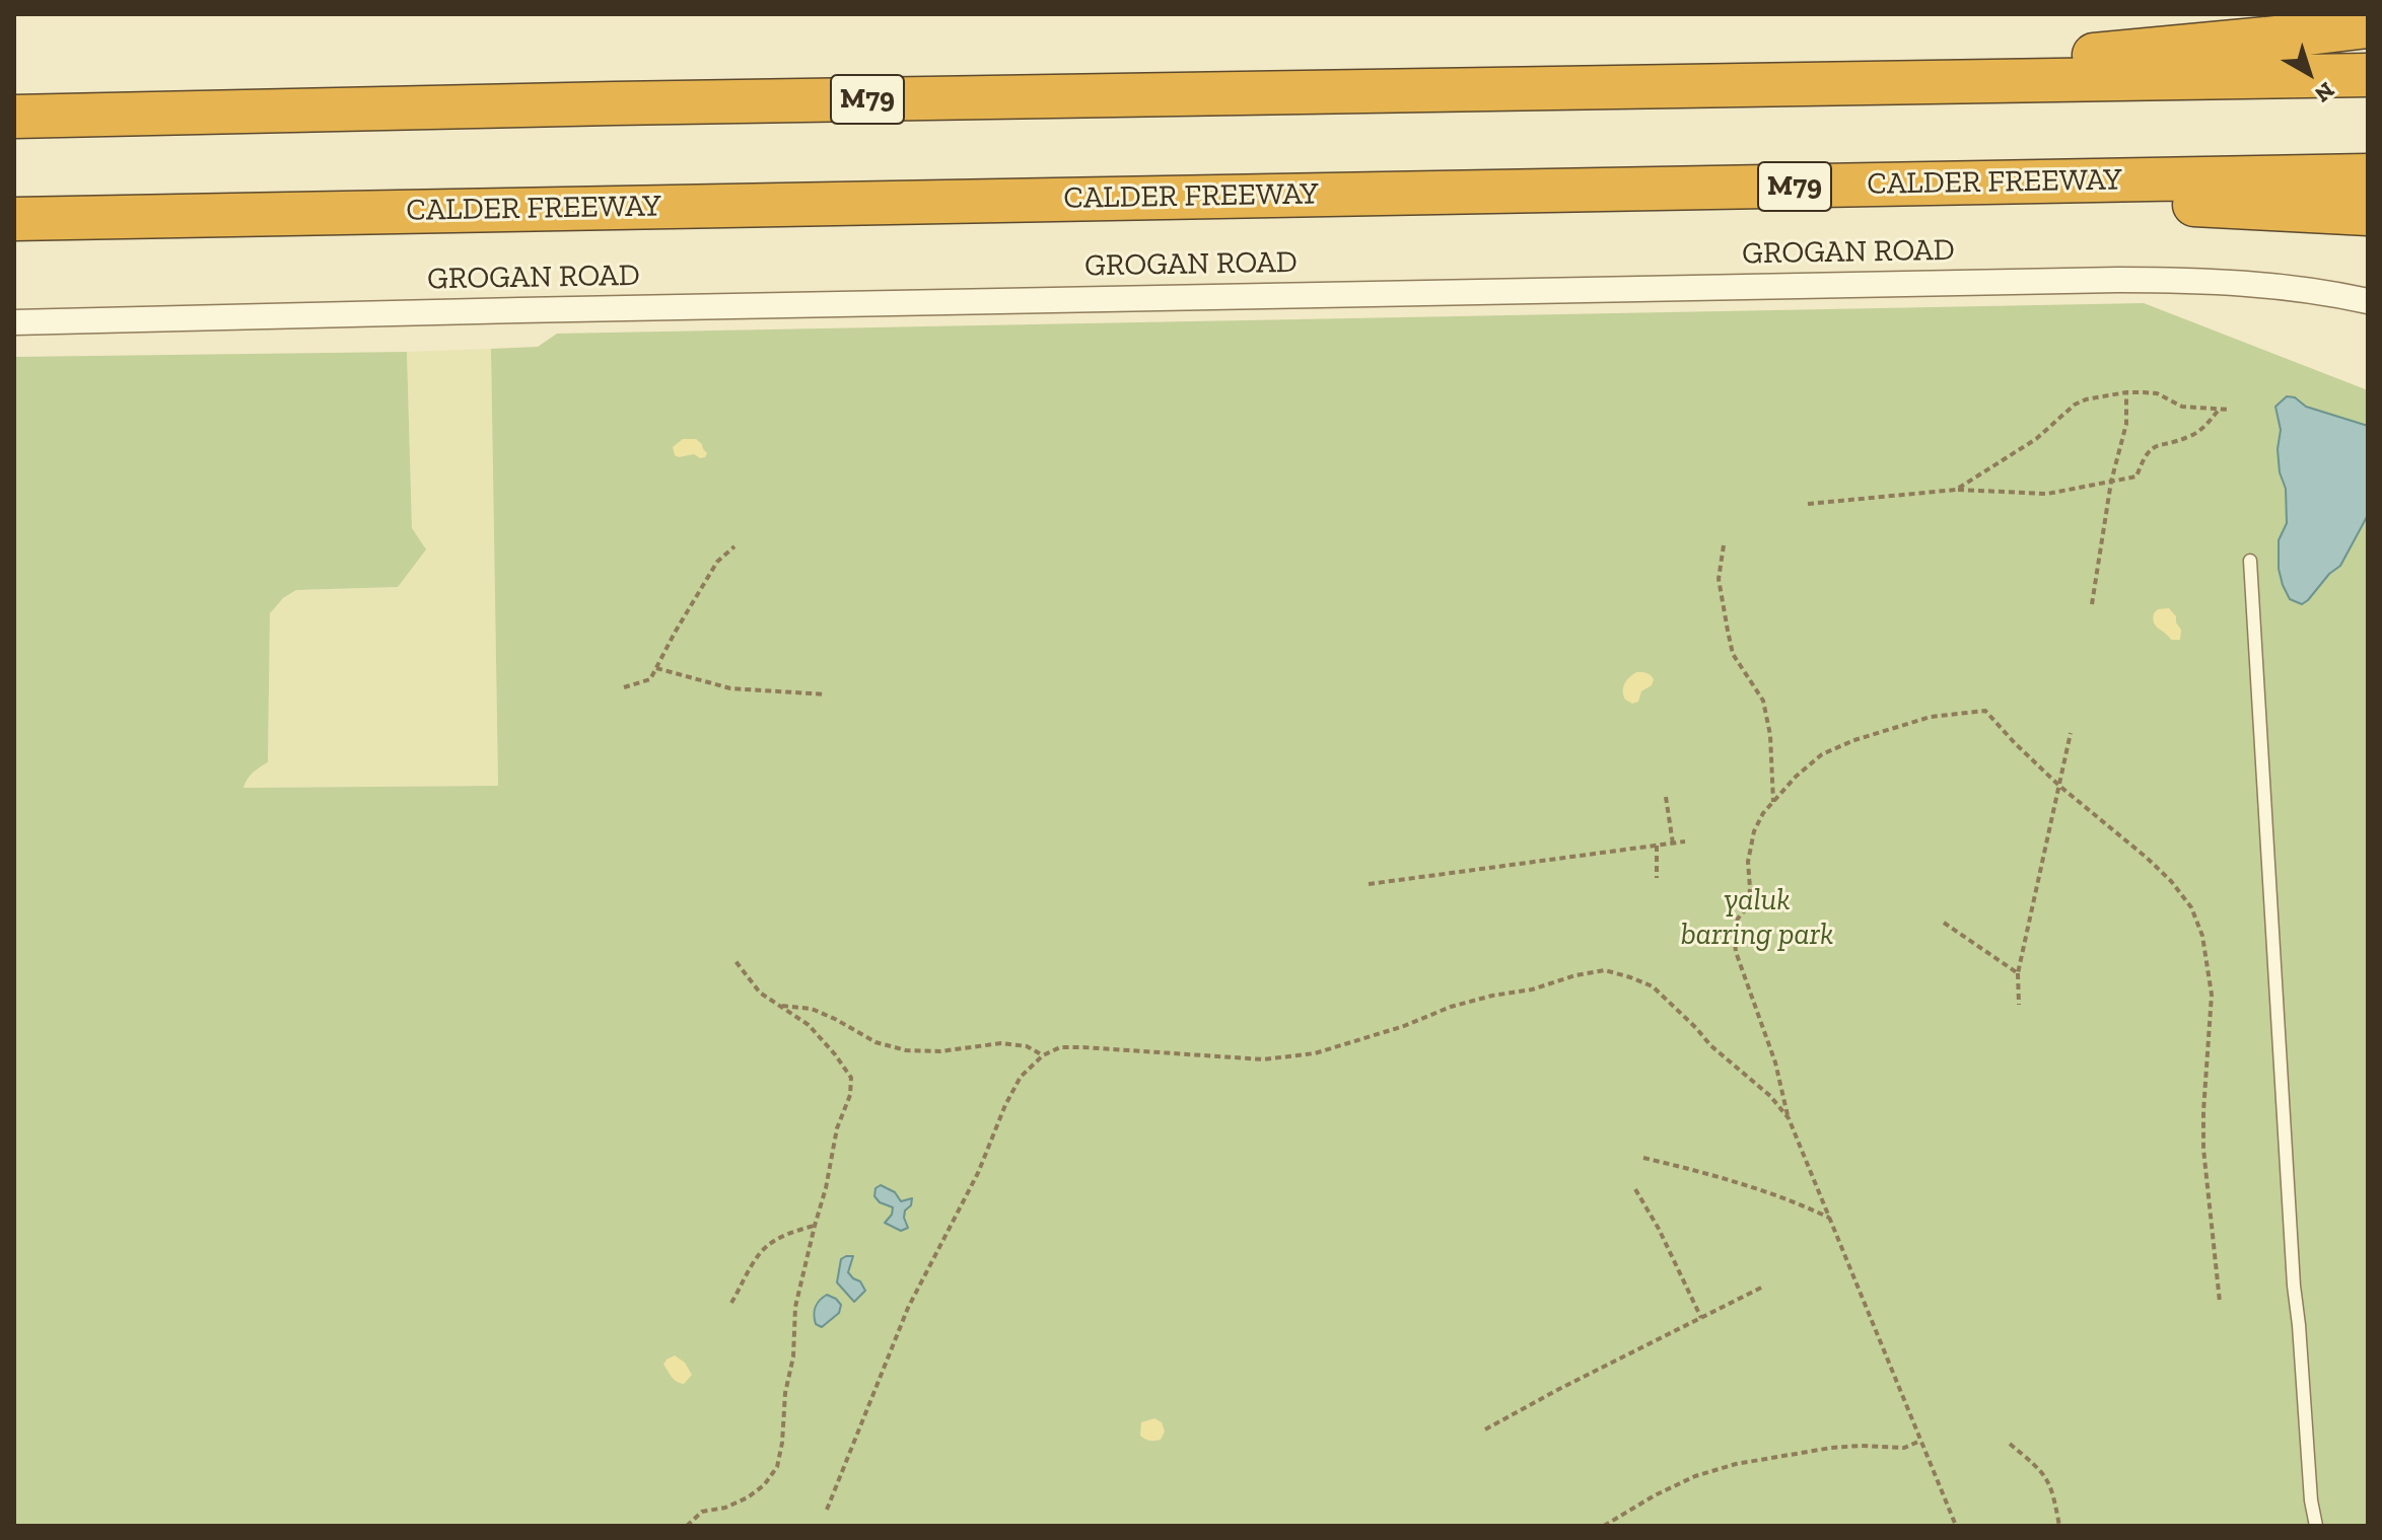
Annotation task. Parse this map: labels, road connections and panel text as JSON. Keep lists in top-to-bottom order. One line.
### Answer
{"streets":{"highway":["M79","CALDER FREEWAY"],"street":["GROGAN ROAD"]},"parks":["yaluk barring park"],"north":"bottom right"}
